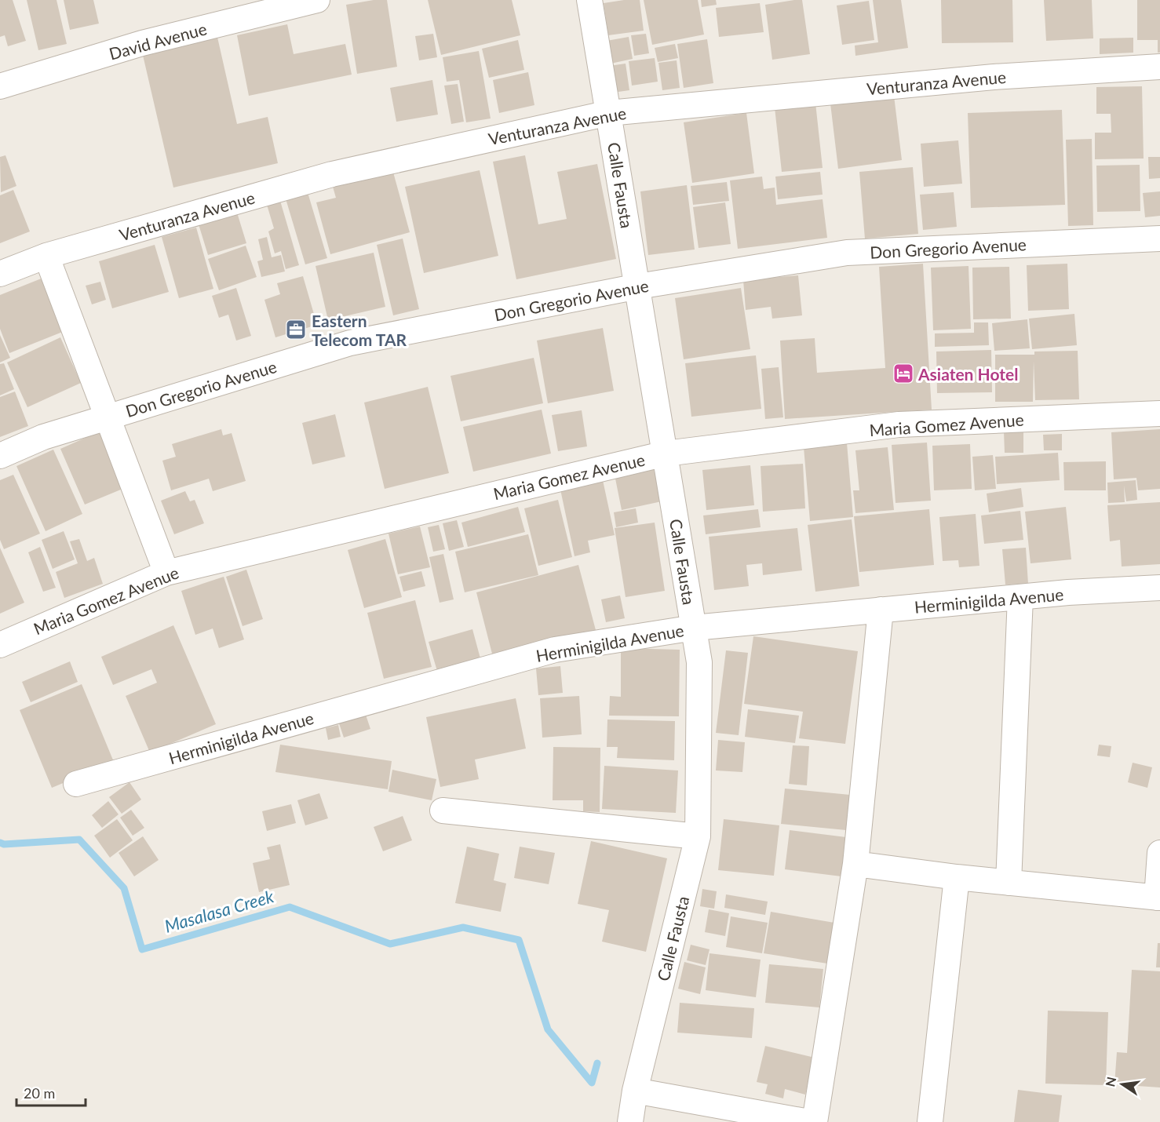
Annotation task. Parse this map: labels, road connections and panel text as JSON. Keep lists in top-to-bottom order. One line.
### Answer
{"streets":{"street":["David Avenue","Venturanza Avenue","Calle Fausta","Don Gregorio Avenue","Maria Gomez Avenue","Herminigilda Avenue"]},"crossings":[["Venturanza Avenue","Calle Fausta"],["Calle Fausta","Don Gregorio Avenue"],["Calle Fausta","Maria Gomez Avenue"],["Calle Fausta","Herminigilda Avenue"]],"water":["Masalasa Creek"],"places":{"office":["Eastern Telecom TAR"],"hotel":["Asiaten Hotel"]},"scale_bar":"20 m","north":"left"}
